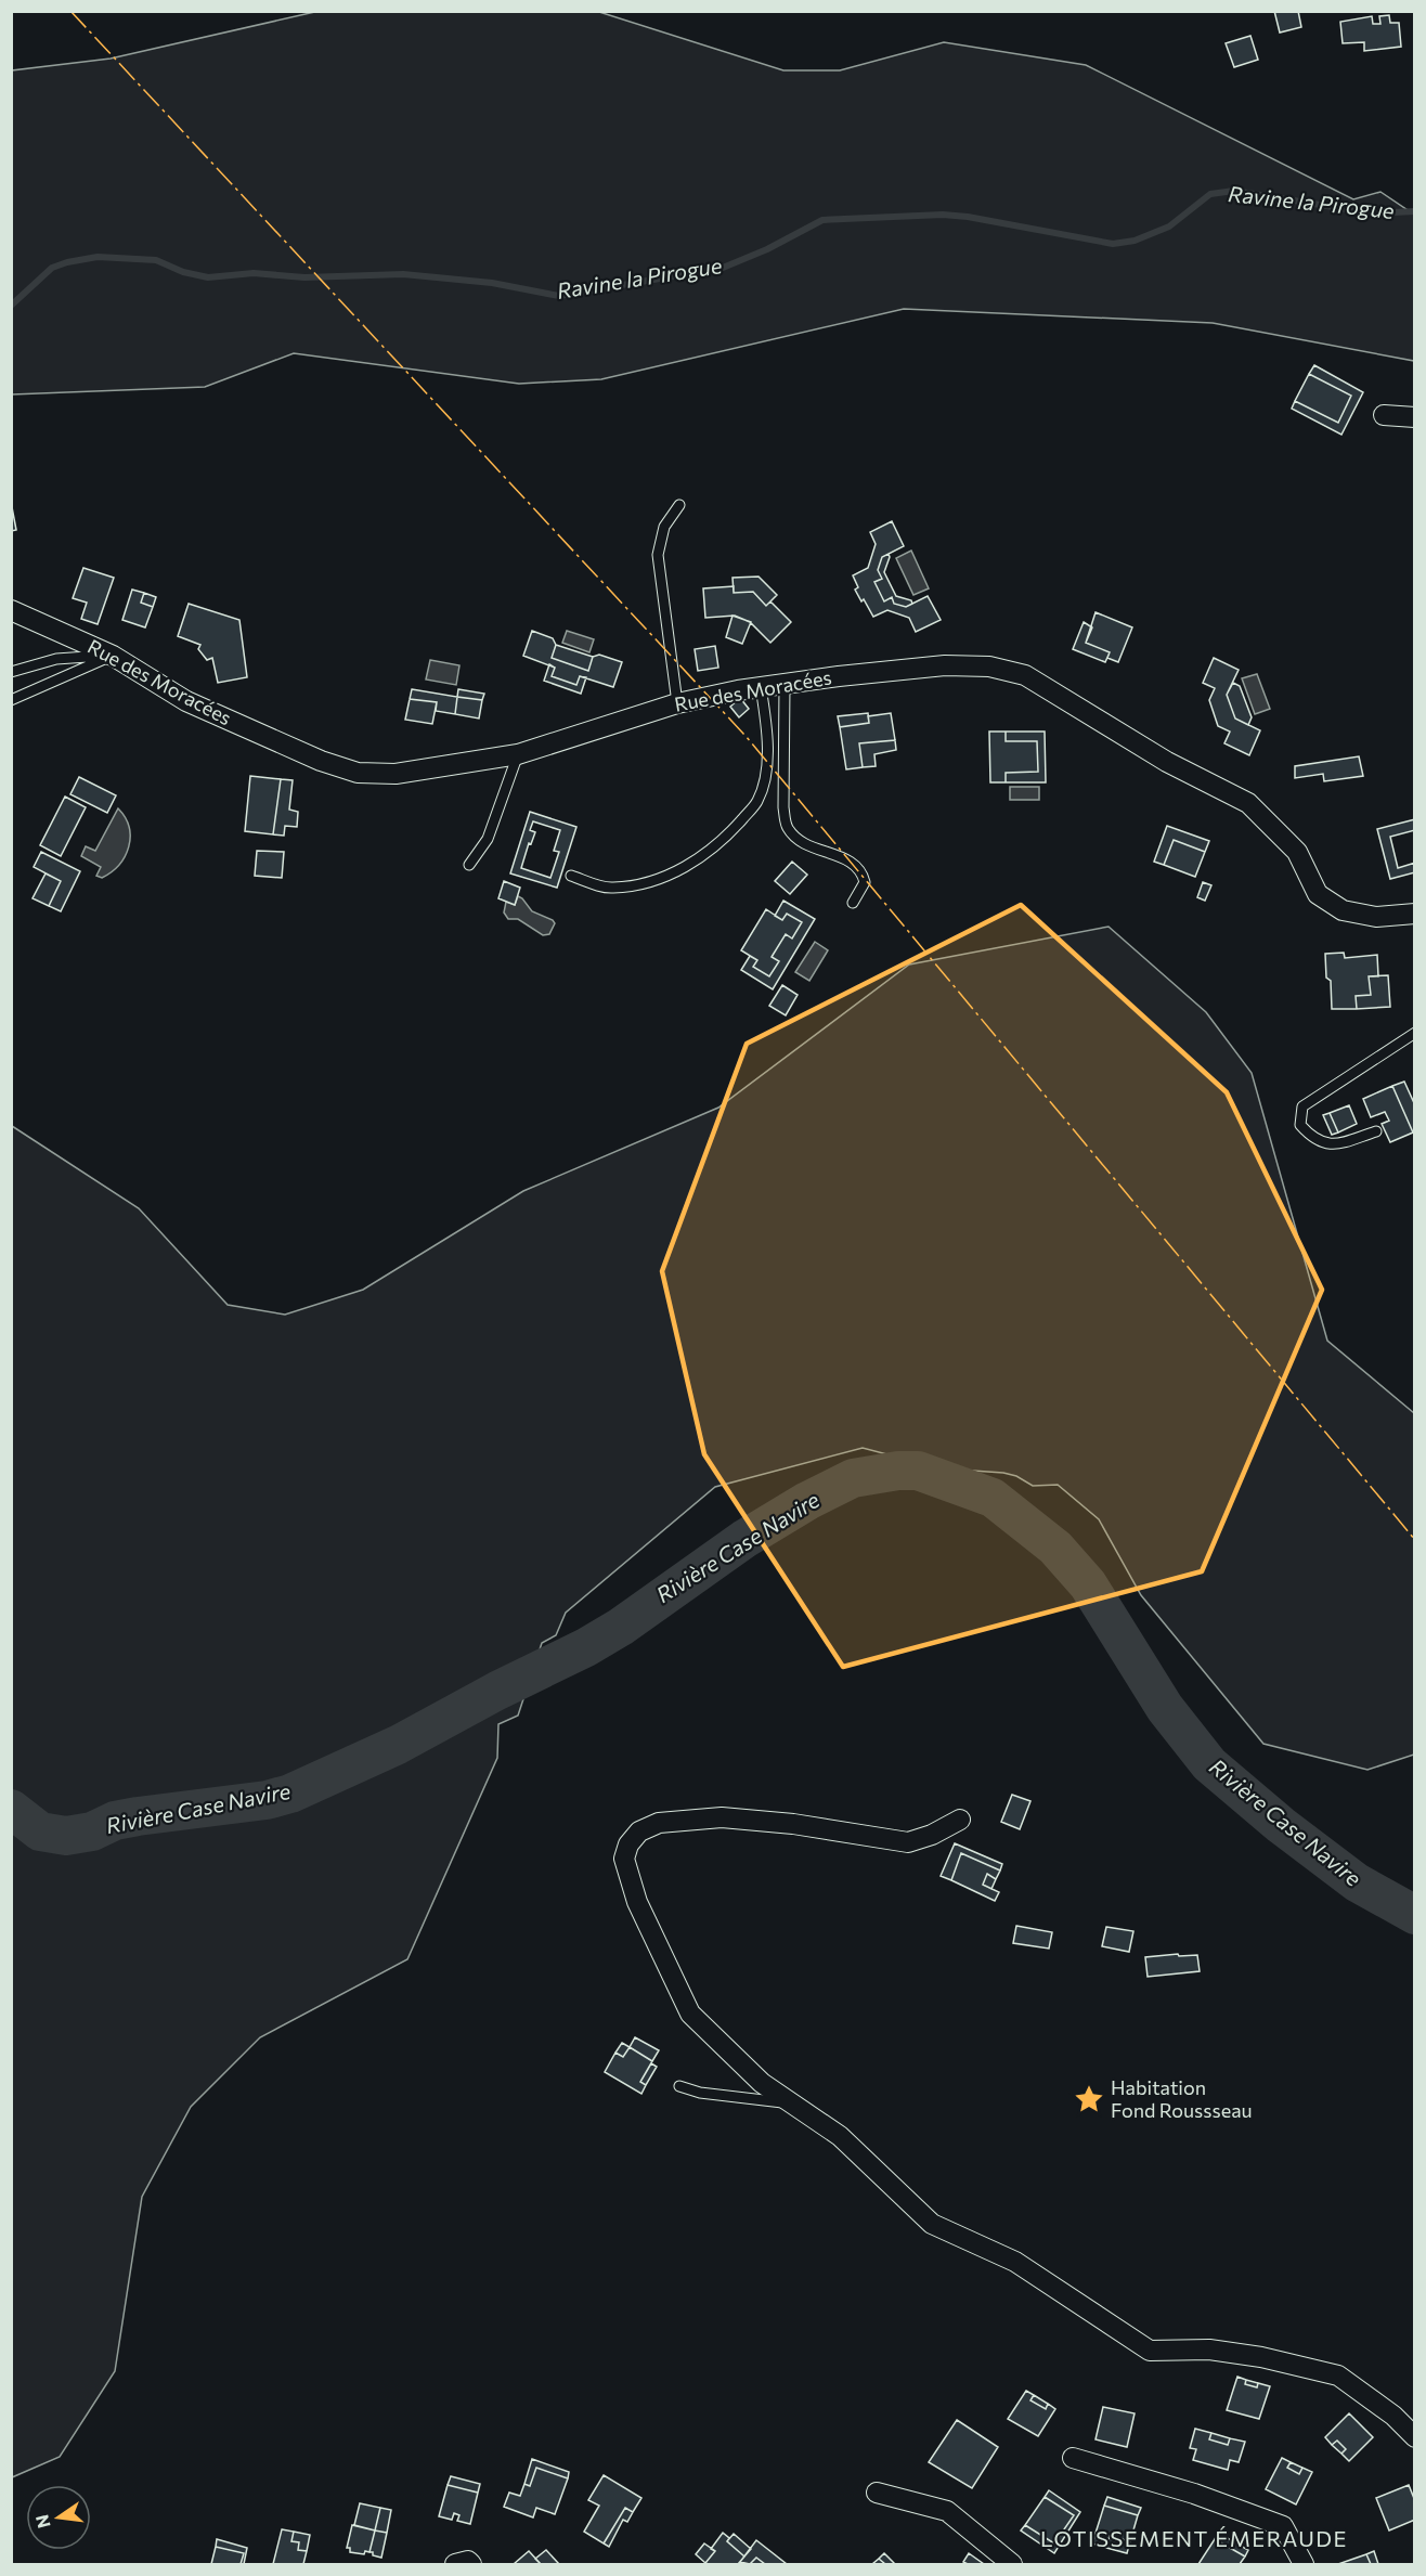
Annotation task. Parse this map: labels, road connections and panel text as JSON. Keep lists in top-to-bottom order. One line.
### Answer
{"streets":{"street":["Rue des Moracées"]},"districts":["LOTISSEMENT ÉMERAUDE"],"water":["Ravine la Pirogue","Rivière Case Navire"],"places":{"place":["Habitation Fond Roussseau"]},"north":"left"}
